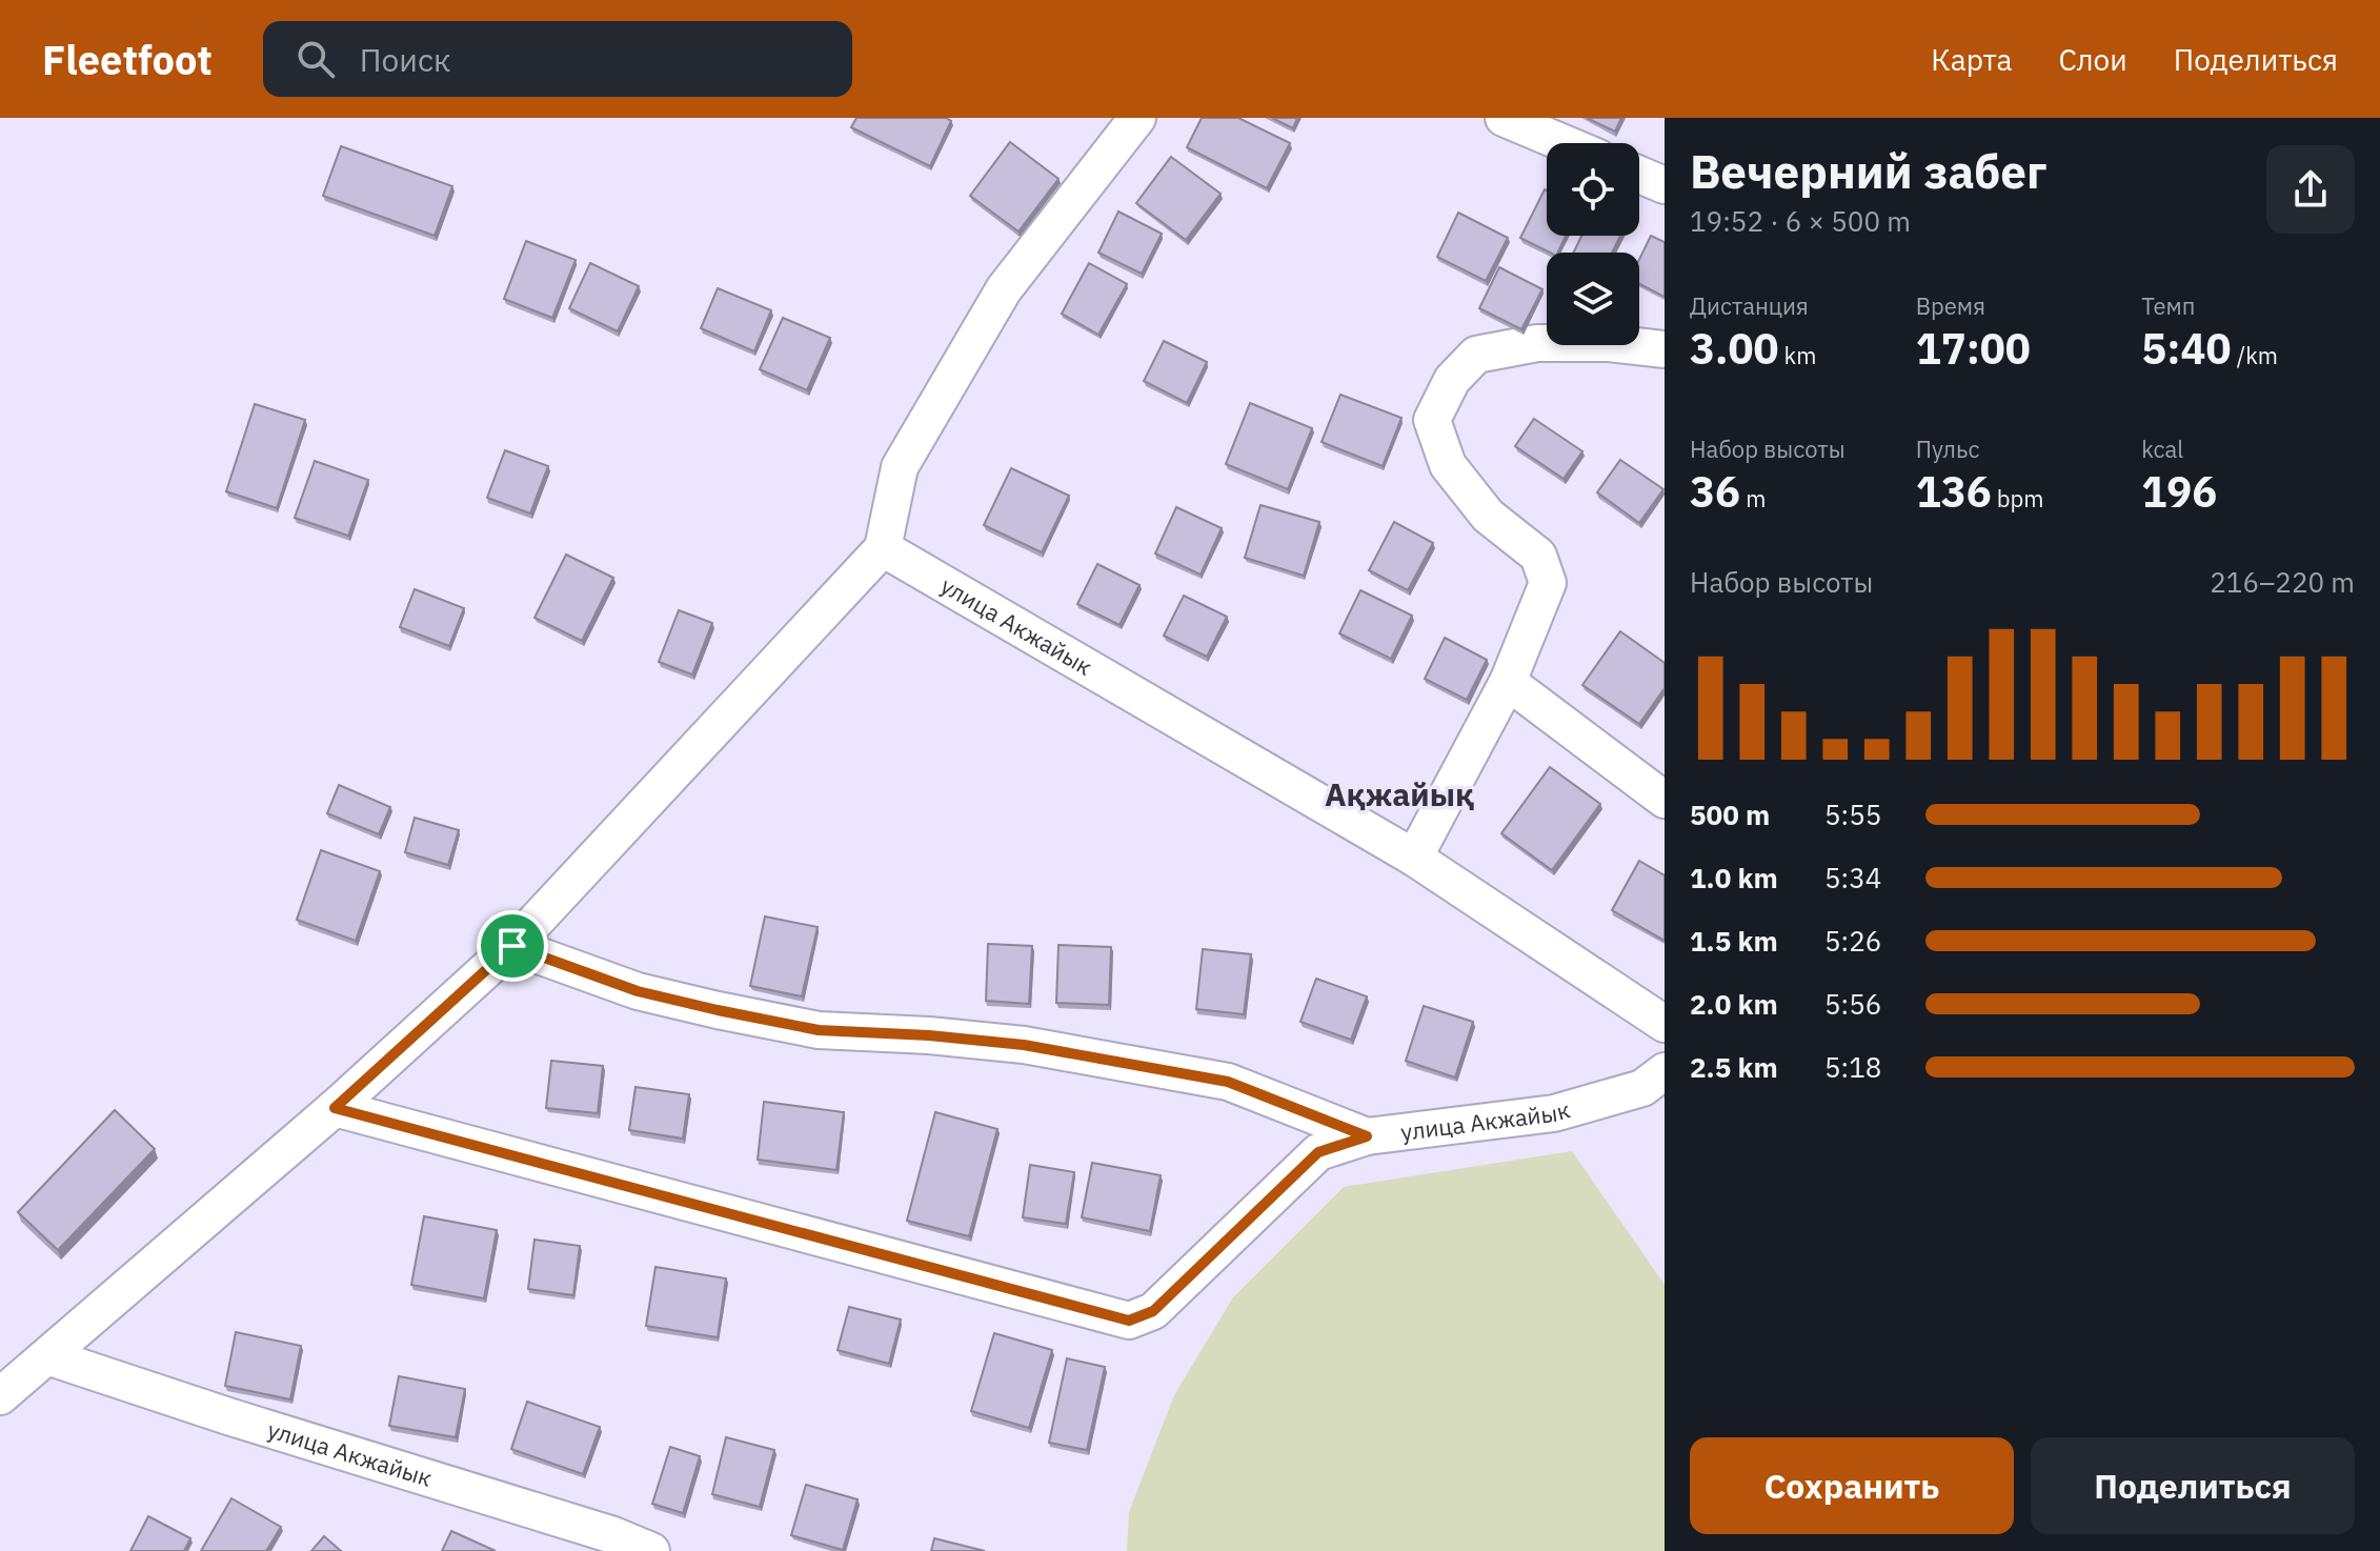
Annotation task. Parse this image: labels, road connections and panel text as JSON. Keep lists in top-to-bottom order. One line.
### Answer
{"streets":{"street":["улица Акжайык"]},"districts":["Ақжайық"],"page":{"header":"Fleetfoot","search":"Поиск","nav":["Карта","Слои","Поделиться"],"heading":["Вечерний забег","19:52 · 6 × 500 m"],"stats":[["Дистанция","3.00 km"],["Время","17:00"],["Темп","5:40 /km"],["Набор высоты","36 m"],["Пульс","136 bpm"],["kcal","196"]],"chart":["Набор высоты","216–220 m"],"list":[{"name":"500 m","note":"5:55"},{"name":"1.0 km","note":"5:34"},{"name":"1.5 km","note":"5:26"},{"name":"2.0 km","note":"5:56"},{"name":"2.5 km","note":"5:18"}],"buttons":["Сохранить","Поделиться"]}}
